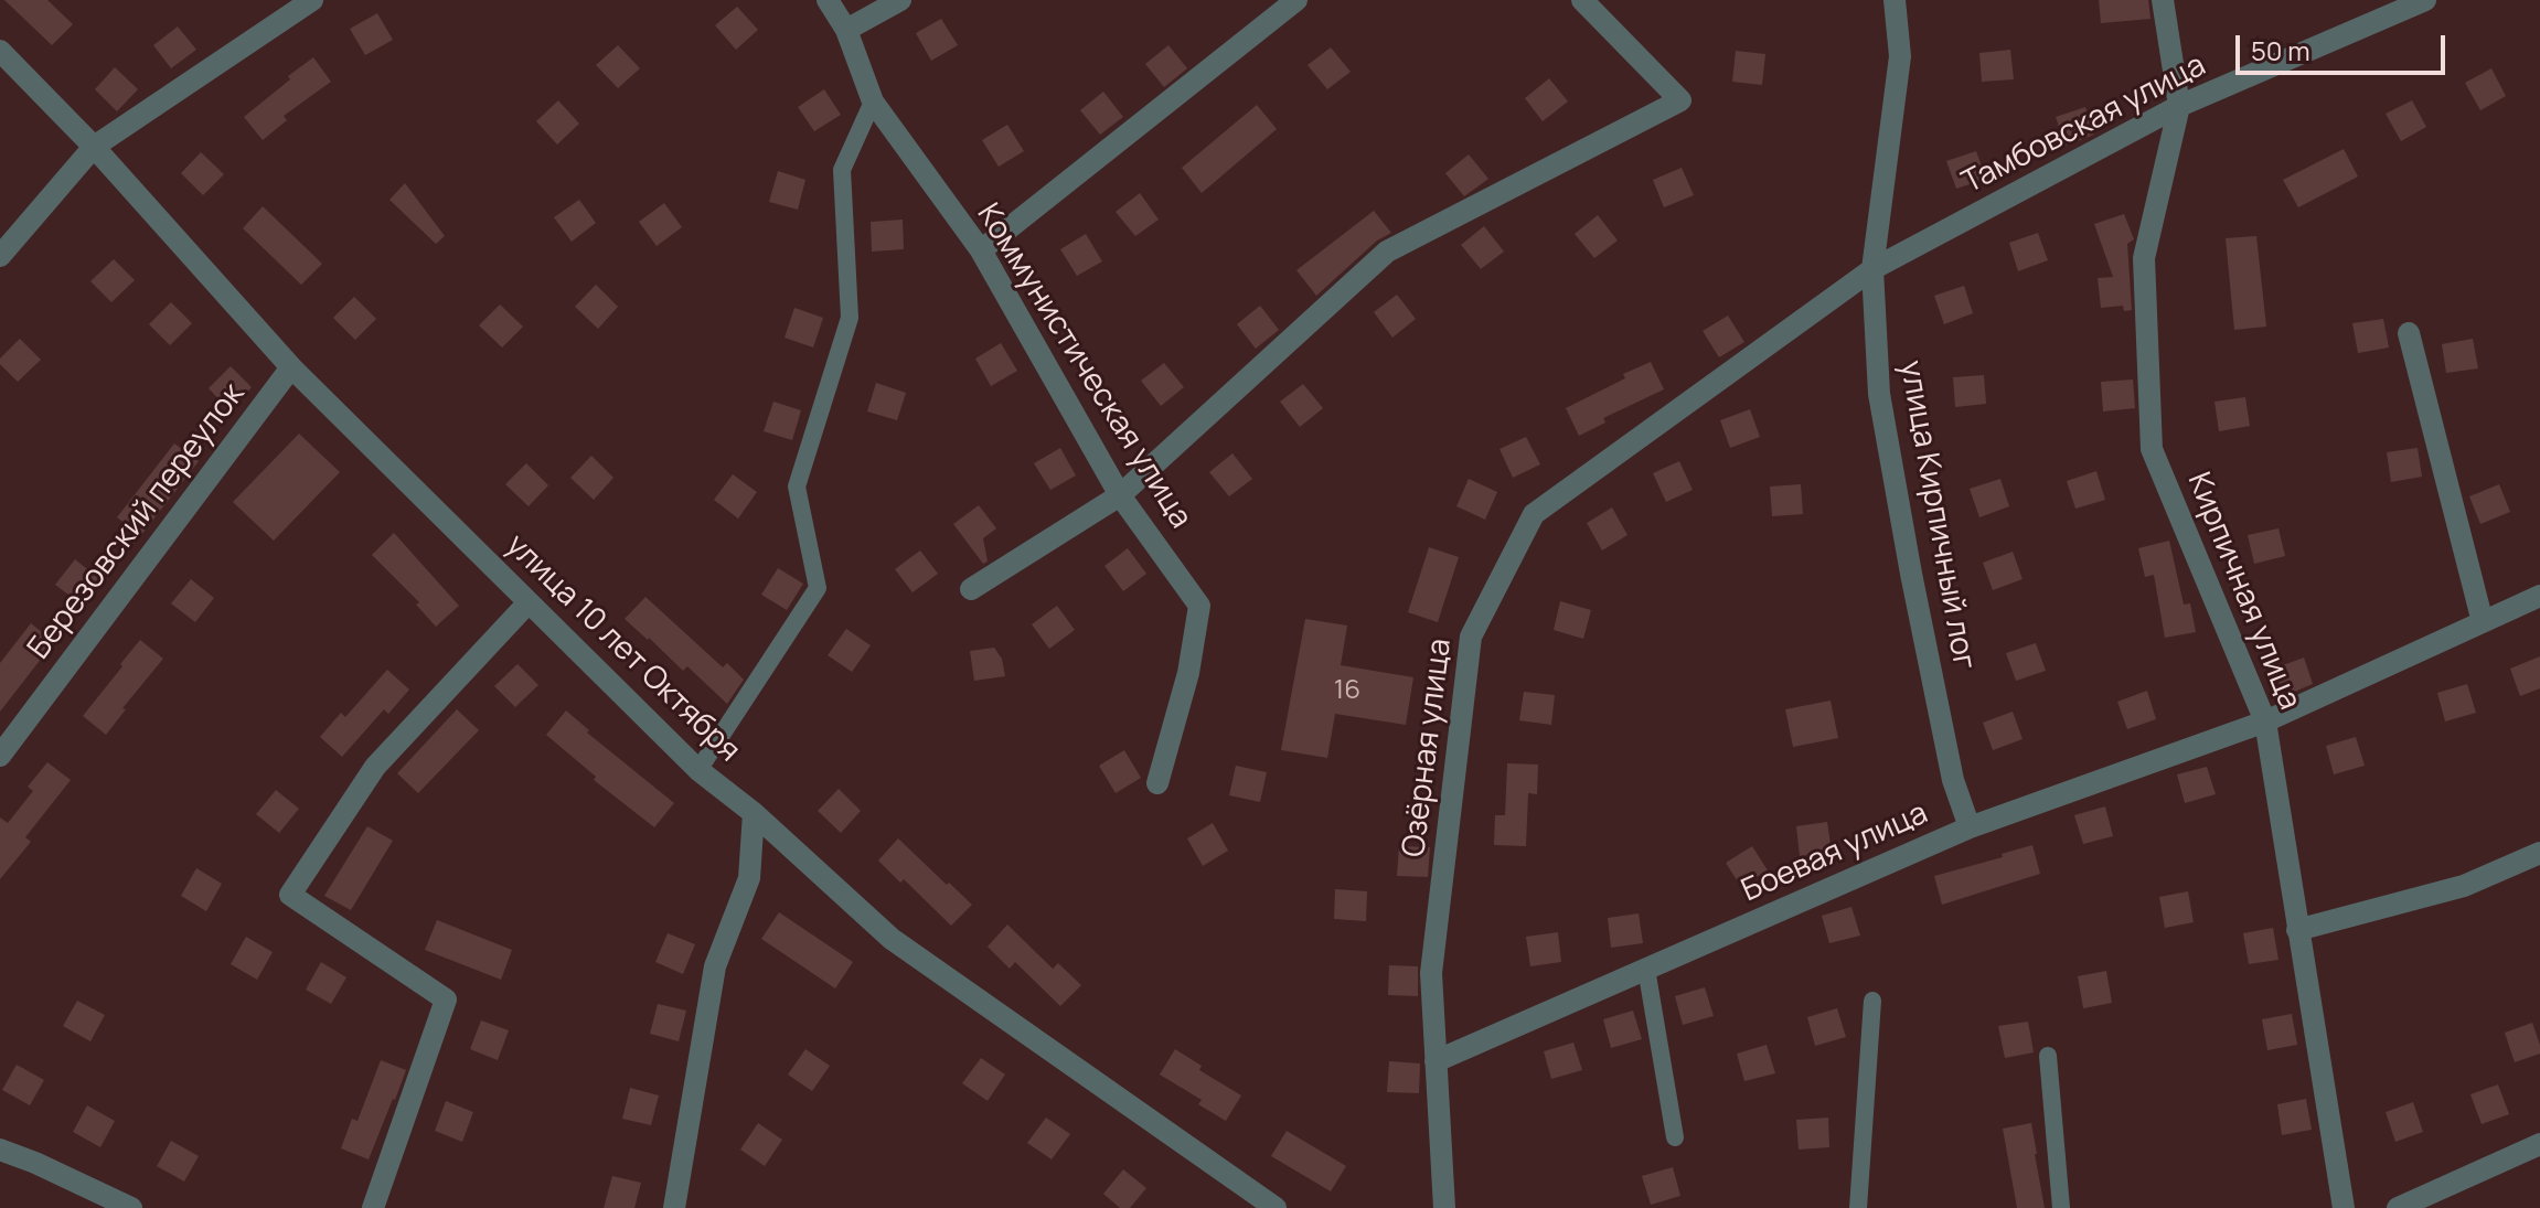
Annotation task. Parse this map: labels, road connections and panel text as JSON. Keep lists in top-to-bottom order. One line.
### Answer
{"streets":{"street":["Тамбовская улица","Коммунистическая улица","улица Кирпичный лог","Березовский переулок","Кирпичная улица","улица 10 лет Октября","Озёрная улица","Боевая улица"]},"crossings":[["Тамбовская улица","улица Кирпичный лог"],["Тамбовская улица","Кирпичная улица"],["Тамбовская улица","Озёрная улица"],["улица Кирпичный лог","Озёрная улица"],["улица Кирпичный лог","Боевая улица"],["Березовский переулок","улица 10 лет Октября"],["Кирпичная улица","Боевая улица"],["Озёрная улица","Боевая улица"]],"house_numbers":["16"],"scale_bar":"50 m"}
